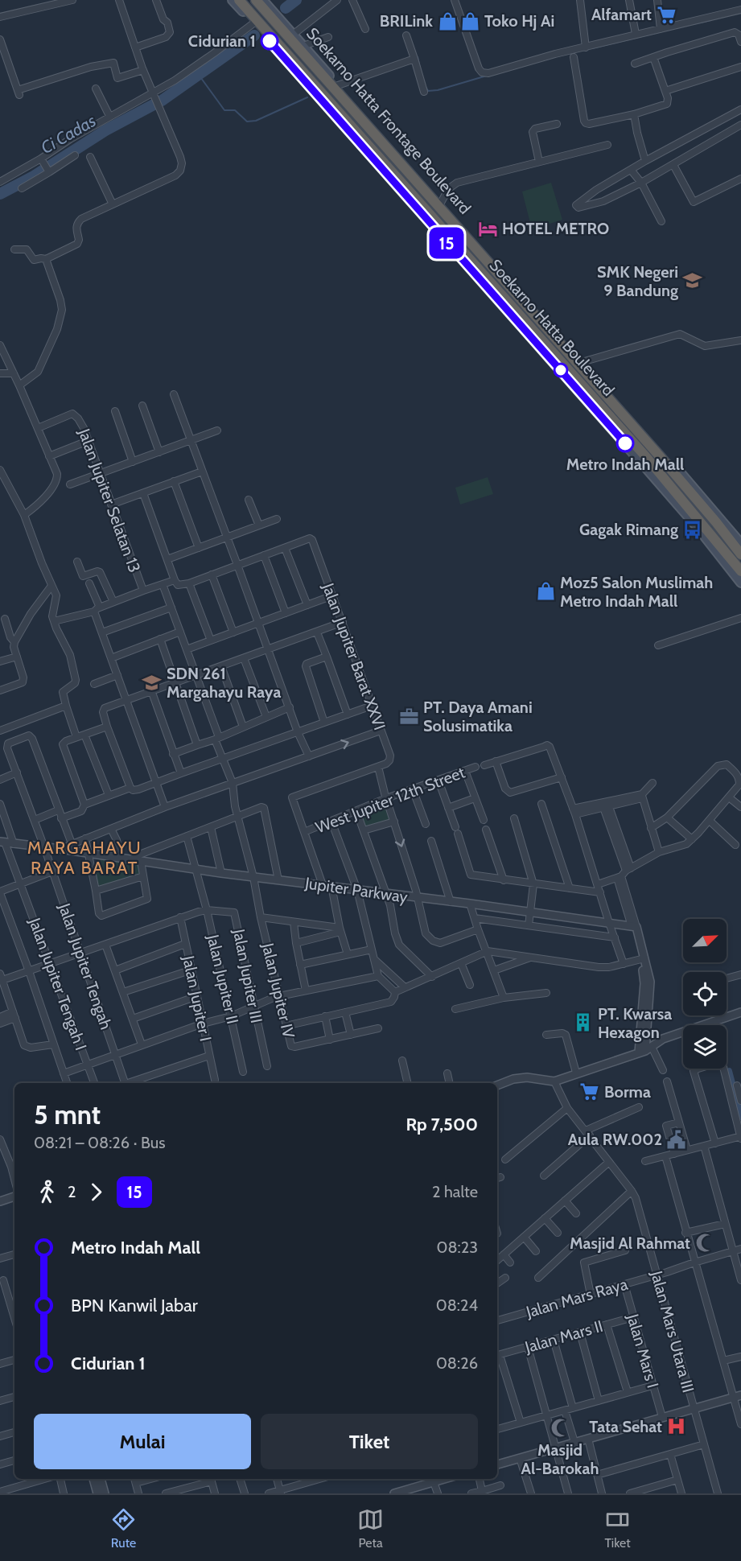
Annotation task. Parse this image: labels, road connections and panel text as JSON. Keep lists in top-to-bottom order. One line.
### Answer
{"streets":{"highway":["Soekarno Hatta Boulevard"],"main road":["Soekarno Hatta Frontage Boulevard"],"street":["Jalan Jupiter Selatan 13","Jalan Jupiter Barat XXVI","West Jupiter 12th Street","Jupiter Parkway","Jalan Jupiter Tengah","Jalan Jupiter III","Jalan Jupiter II","Jalan Jupiter Tengah I","Jalan Jupiter IV","Jalan Jupiter I","Jalan Mars Raya","Jalan Mars Utara III","Jalan Mars II","Jalan Mars I"]},"crossings":[["Soekarno Hatta Frontage Boulevard","Soekarno Hatta Boulevard"],["Jupiter Parkway","Jalan Jupiter Tengah"],["Jupiter Parkway","Jalan Jupiter II"],["Jupiter Parkway","Jalan Jupiter Tengah I"],["Jupiter Parkway","Jalan Jupiter IV"],["Jalan Jupiter III","Jalan Jupiter II"],["Jalan Mars Raya","Jalan Mars Utara III"],["Jalan Mars Raya","Jalan Mars I"],["Jalan Mars II","Jalan Mars I"]],"districts":["MARGAHAYU RAYA BARAT"],"water":["Ci Cadas"],"places":{"supermarket":["Alfamart","Borma"],"shop":["BRILink","Toko Hj Ai","Moz5 Salon Muslimah Metro Indah Mall"],"other":["Cidurian 1","Metro Indah Mall"],"hotel":["HOTEL METRO"],"school or university":["SMK Negeri 9 Bandung","SDN 261 Margahayu Raya"],"bus stop":["Gagak Rimang"],"office":["PT. Daya Amani Solusimatika"],"building":["PT. Kwarsa Hexagon"],"public building":["Aula RW.002"],"mosque":["Masjid Al Rahmat","Masjid Al-Barokah"],"hospital":["Tata Sehat"]},"lines":["bus line 15"],"north":"top right","page":{"on_map":"15","heading":["5 mnt","08:21 – 08:26 · Bus","Rp 7,500"],"legs":["2","15","2 halte"],"list":[{"name":"Metro Indah Mall","value":"08:23"},{"name":"BPN Kanwil Jabar","value":"08:24"},{"name":"Cidurian 1","value":"08:26"}],"buttons":["Mulai","Tiket"],"tabs":["Rute","Peta","Tiket"]}}
